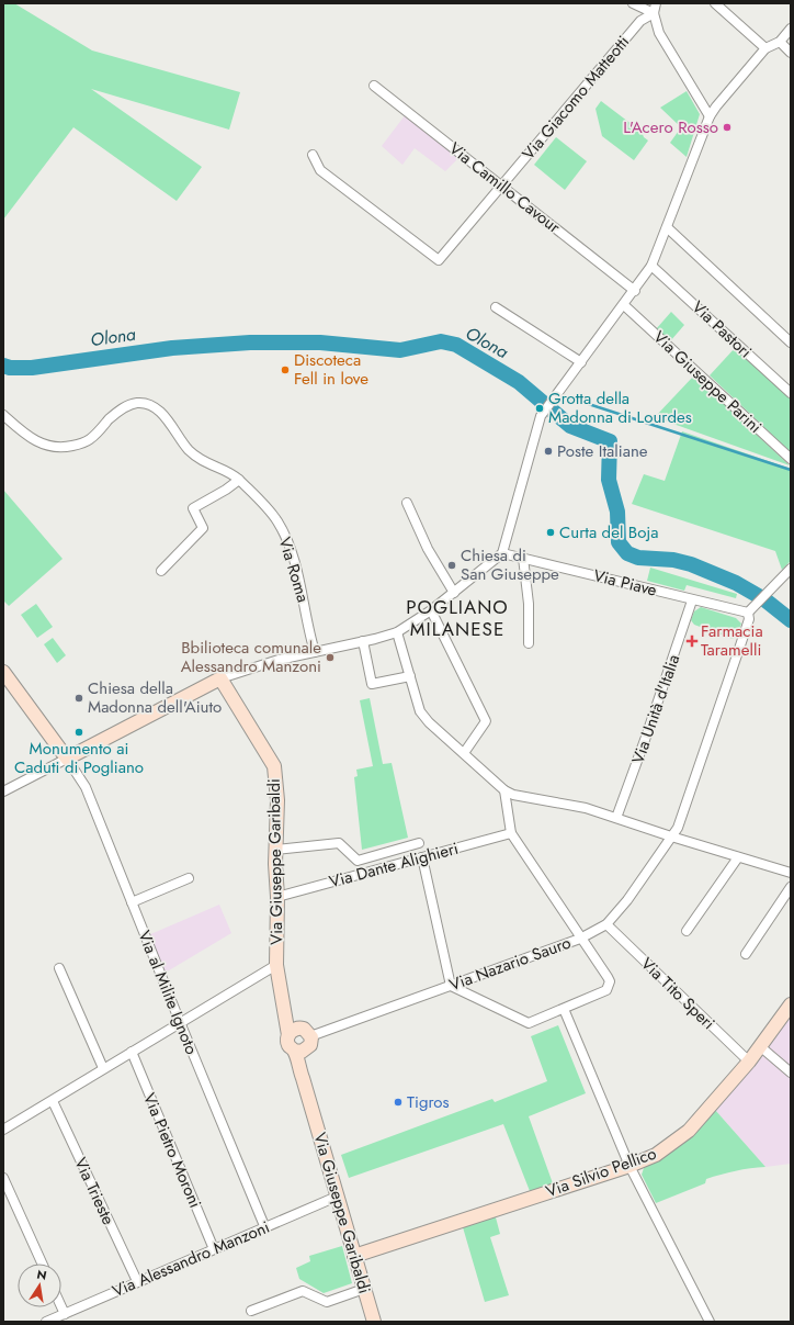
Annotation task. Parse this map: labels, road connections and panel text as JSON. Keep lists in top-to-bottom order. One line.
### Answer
{"streets":{"street":["Via Giacomo Matteotti","Via Camillo Cavour","Via Pastori","Via Giuseppe Parini","Via Roma","Via Piave","Via Unità d'Italia","Via Giuseppe Garibaldi","Via Dante Alighieri","Via Nazario Sauro","Via al Milite Ignoto","Via Tito Speri","Via Pietro Moroni","Via Silvio Pellico","Via Trieste","Via Alessandro Manzoni"]},"crossings":[["Via Giacomo Matteotti","Via Camillo Cavour"],["Via Piave","Via Unità d'Italia"],["Via Piave","Via Nazario Sauro"],["Via Giuseppe Garibaldi","Via Dante Alighieri"],["Via Giuseppe Garibaldi","Via Nazario Sauro"],["Via Giuseppe Garibaldi","Via Silvio Pellico"],["Via Giuseppe Garibaldi","Via Alessandro Manzoni"],["Via Nazario Sauro","Via Tito Speri"],["Via al Milite Ignoto","Via Alessandro Manzoni"],["Via Tito Speri","Via Silvio Pellico"],["Via Pietro Moroni","Via Alessandro Manzoni"],["Via Trieste","Via Alessandro Manzoni"]],"districts":["POGLIANO MILANESE"],"water":["Olona"],"places":{"other":["L'Acero Rosso","Discoteca Fell in love","Grotta della Madonna di Lourdes","Poste Italiane","Curta del Boja","Chiesa di San Giuseppe","Bbilioteca comunale Alessandro Manzoni","Chiesa della Madonna dell'Aiuto","Monumento ai Caduti di Pogliano","Tigros"],"health":["Farmacia Taramelli"]},"north":"top"}
